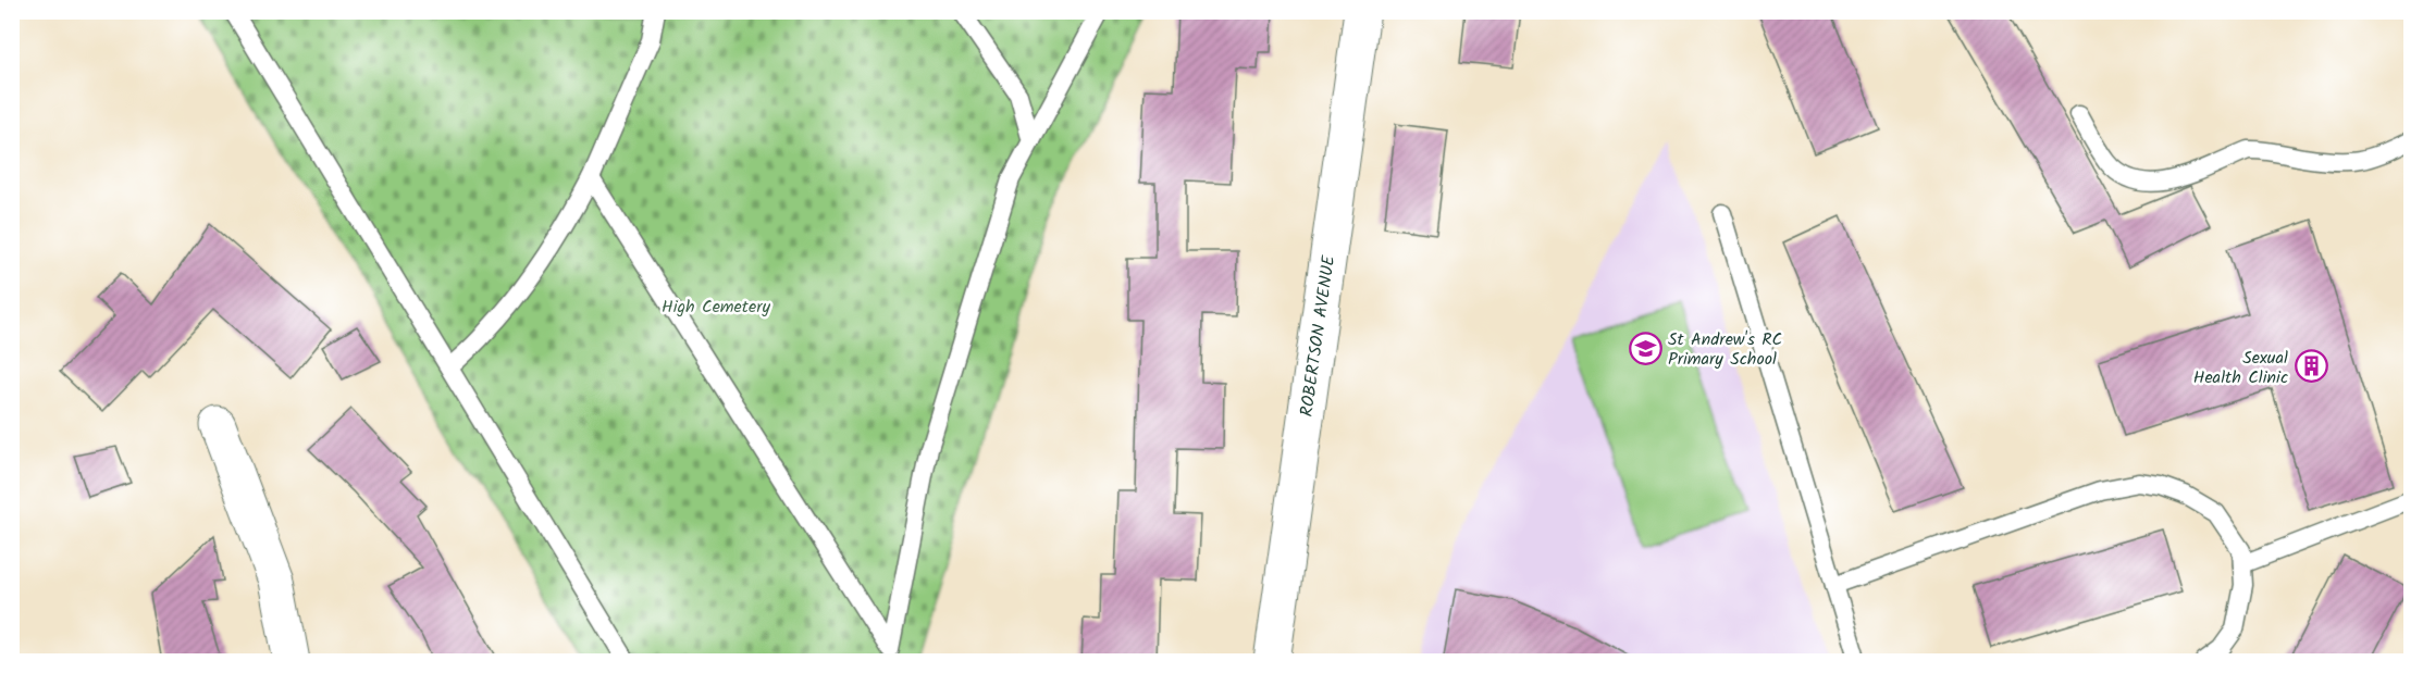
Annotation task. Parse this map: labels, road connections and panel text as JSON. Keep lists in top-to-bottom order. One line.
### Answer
{"streets":{"street":["ROBERTSON AVENUE"]},"parks":["High Cemetery"],"places":{"school or university":["St Andrew's RC Primary School"],"building":["Sexual Health Clinic"]}}
